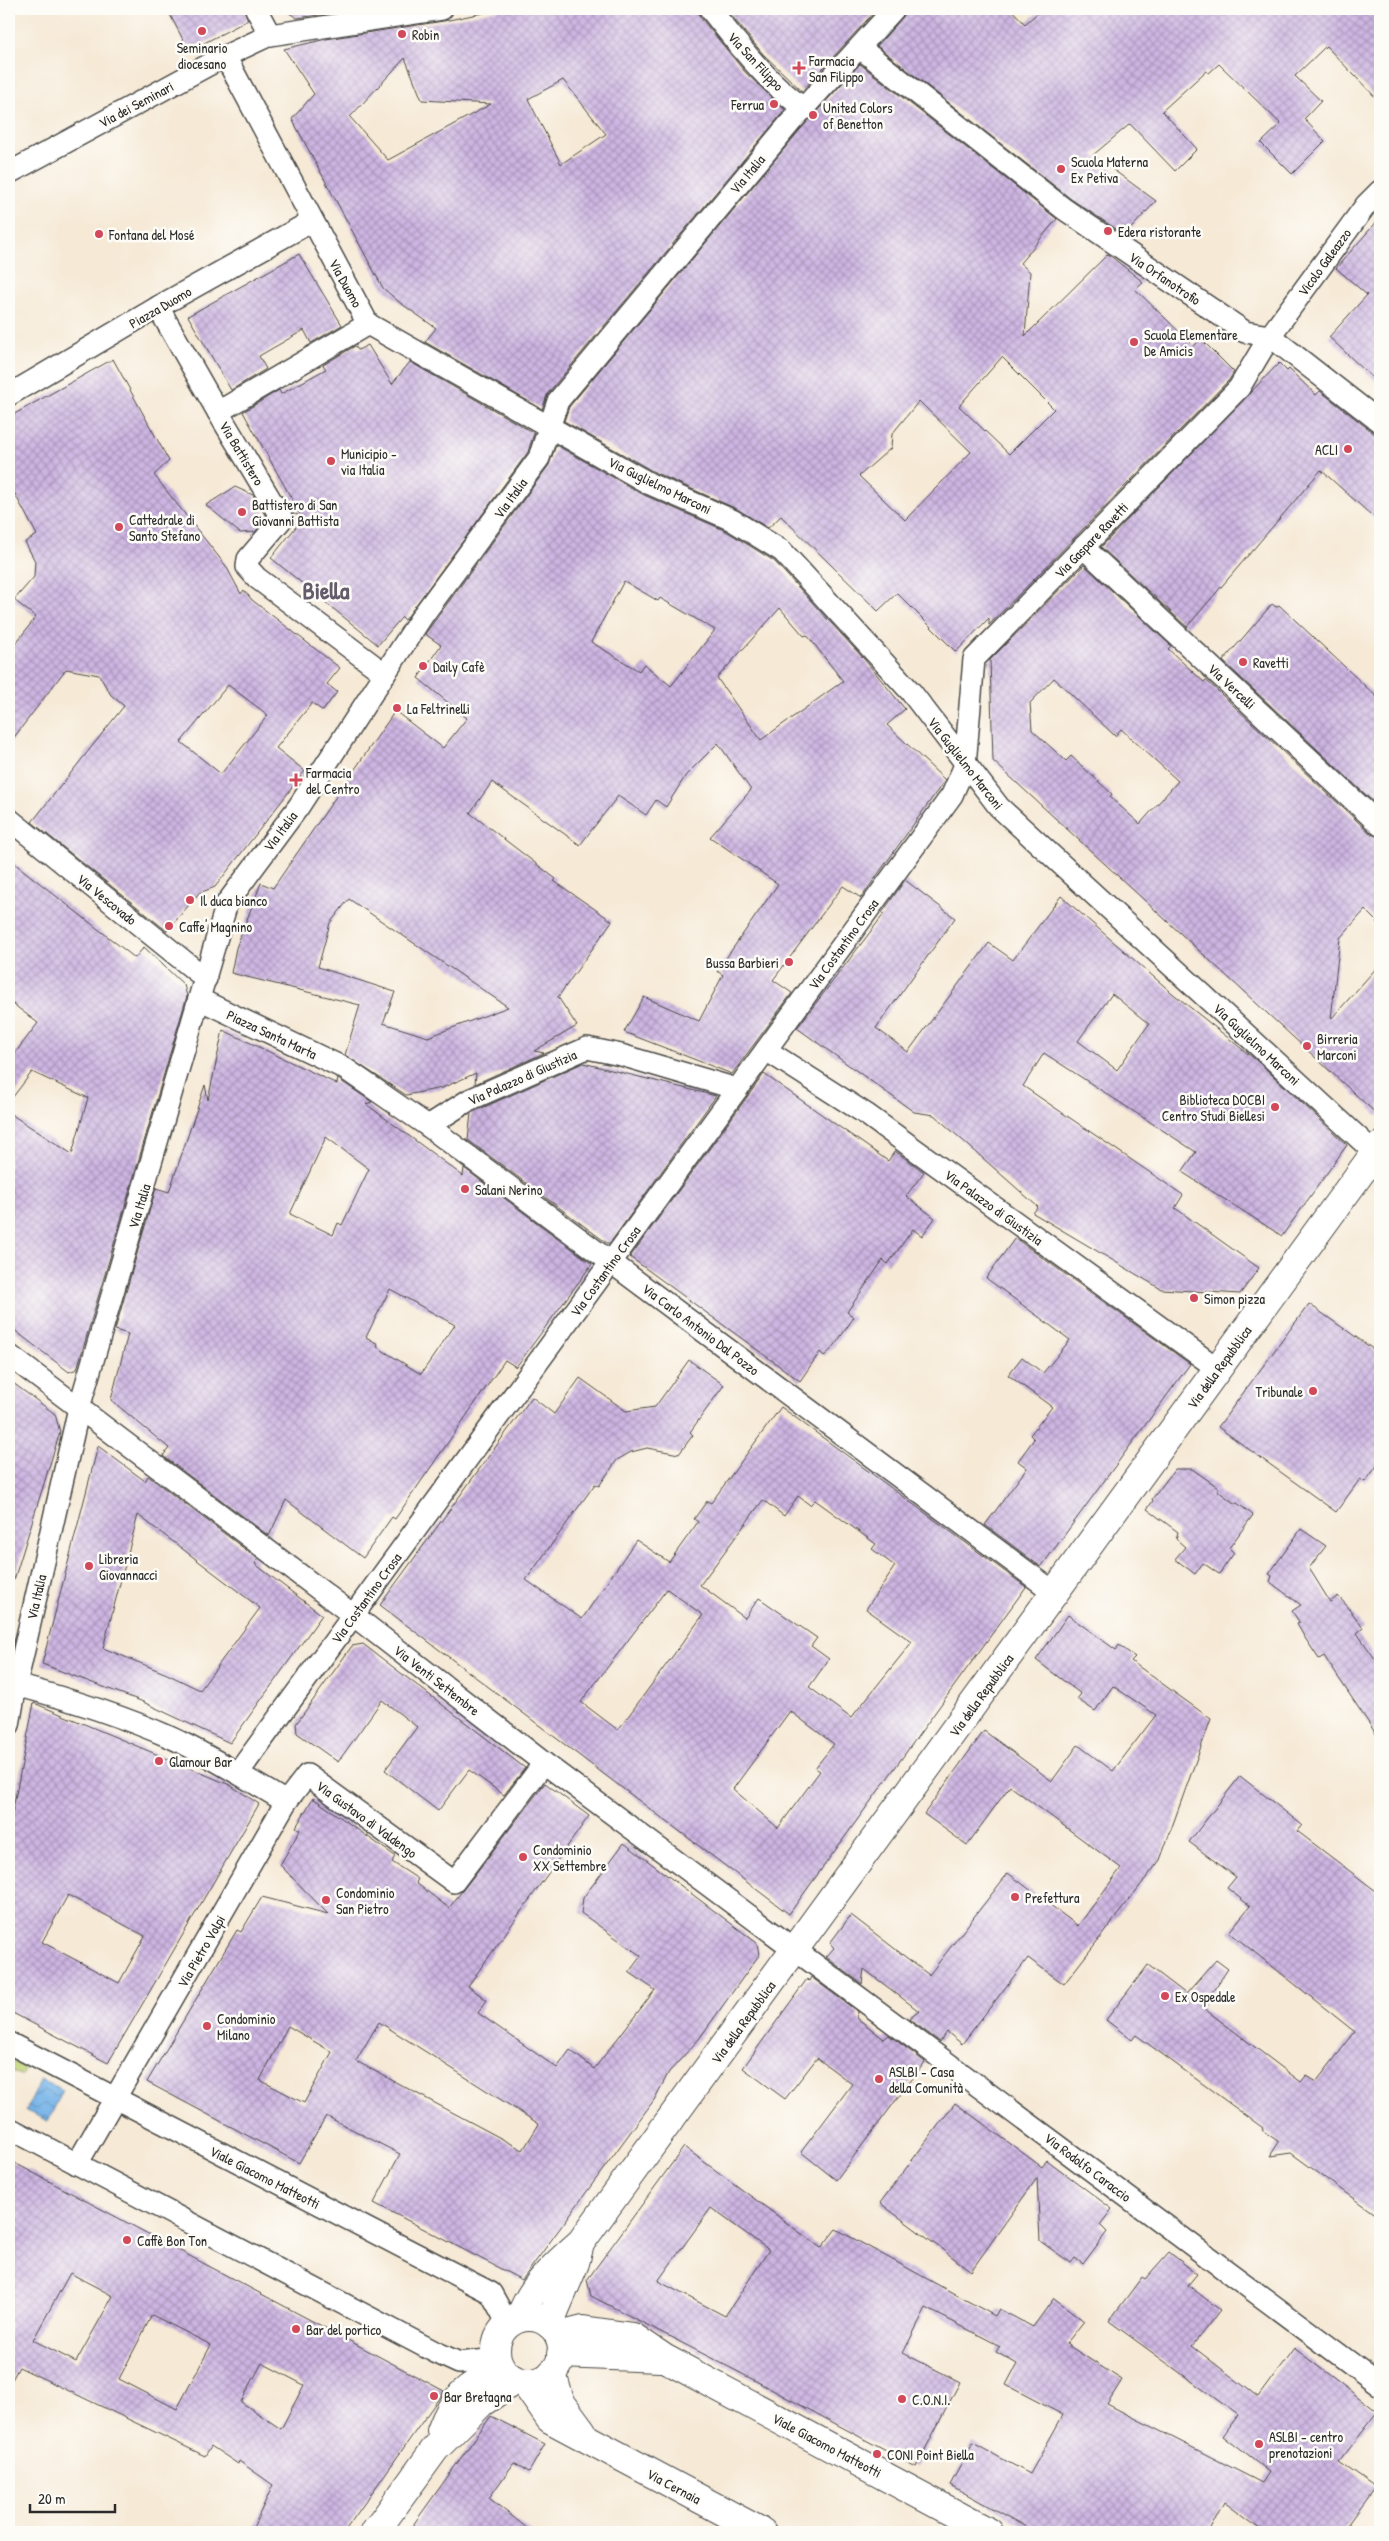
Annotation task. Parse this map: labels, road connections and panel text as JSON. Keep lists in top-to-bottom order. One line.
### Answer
{"streets":{"street":["Via San Filippo","Via dei Seminari","Via Italia","Vicolo Galeazzo","Via Orfanotrofio","Via Duomo","Piazza Duomo","Via Battistero","Via Guglielmo Marconi","Via Gaspare Ravetti","Via Vercelli","Via Vescovado","Via Costantino Crosa","Piazza Santa Marta","Via Palazzo di Giustizia","Via Carlo Antonio Dal Pozzo","Via della Repubblica","Via Venti Settembre","Via Gustavo di Valdengo","Via Pietro Volpi","Via Rodolfo Caraccio","Viale Giacomo Matteotti","Via Cernaia"]},"crossings":[["Via San Filippo","Via Italia"],["Via dei Seminari","Via Duomo"],["Via Italia","Via Orfanotrofio"],["Via Italia","Via Duomo"],["Via Italia","Via Battistero"],["Via Italia","Via Guglielmo Marconi"],["Via Italia","Via Vescovado"],["Via Italia","Piazza Santa Marta"],["Via Italia","Via Venti Settembre"],["Vicolo Galeazzo","Via Orfanotrofio"],["Vicolo Galeazzo","Via Gaspare Ravetti"],["Via Orfanotrofio","Via Gaspare Ravetti"],["Via Duomo","Piazza Duomo"],["Via Duomo","Via Battistero"],["Via Duomo","Via Guglielmo Marconi"],["Via Guglielmo Marconi","Via Gaspare Ravetti"],["Via Guglielmo Marconi","Via Costantino Crosa"],["Via Guglielmo Marconi","Via della Repubblica"],["Via Gaspare Ravetti","Via Vercelli"],["Via Gaspare Ravetti","Via Costantino Crosa"],["Via Costantino Crosa","Via Palazzo di Giustizia"],["Via Costantino Crosa","Via Carlo Antonio Dal Pozzo"],["Via Costantino Crosa","Via Venti Settembre"],["Piazza Santa Marta","Via Carlo Antonio Dal Pozzo"],["Via Palazzo di Giustizia","Via Carlo Antonio Dal Pozzo"],["Via Palazzo di Giustizia","Via della Repubblica"],["Via Carlo Antonio Dal Pozzo","Via della Repubblica"],["Via della Repubblica","Via Venti Settembre"],["Via della Repubblica","Via Rodolfo Caraccio"],["Via della Repubblica","Viale Giacomo Matteotti"],["Via della Repubblica","Via Cernaia"],["Via Venti Settembre","Via Gustavo di Valdengo"],["Via Venti Settembre","Via Rodolfo Caraccio"],["Via Gustavo di Valdengo","Via Pietro Volpi"],["Via Pietro Volpi","Viale Giacomo Matteotti"],["Viale Giacomo Matteotti","Via Cernaia"]],"districts":["Biella"],"places":{"other":["Seminario diocesano","Robin","Ferrua","United Colors of Benetton","Scuola Materna Ex Petiva","Edera ristorante","Fontana del Mosé","Scuola Elementare De Amicis","ACLI","Municipio - via Italia","Battistero di San Giovanni Battista","Cattedrale di Santo Stefano","Ravetti","Daily Cafè","La Feltrinelli","Il duca bianco","Caffe' Magnino","Bussa Barbieri","Birreria Marconi","Biblioteca DOCBI Centro Studi Biellesi","Salani Nerino","Simon pizza","Tribunale","Libreria Giovannacci","Glamour Bar","Condominio XX Settembre","Prefettura","Condominio San Pietro","Ex Ospedale","Condominio Milano","ASLBI - Casa della Comunità","Caffè Bon Ton","Bar del portico","Bar Bretagna","C.O.N.I.","ASLBI - centro prenotazioni","CONI Point Biella"],"health":["Farmacia San Filippo","Farmacia del Centro"]},"scale_bar":"20 m"}
